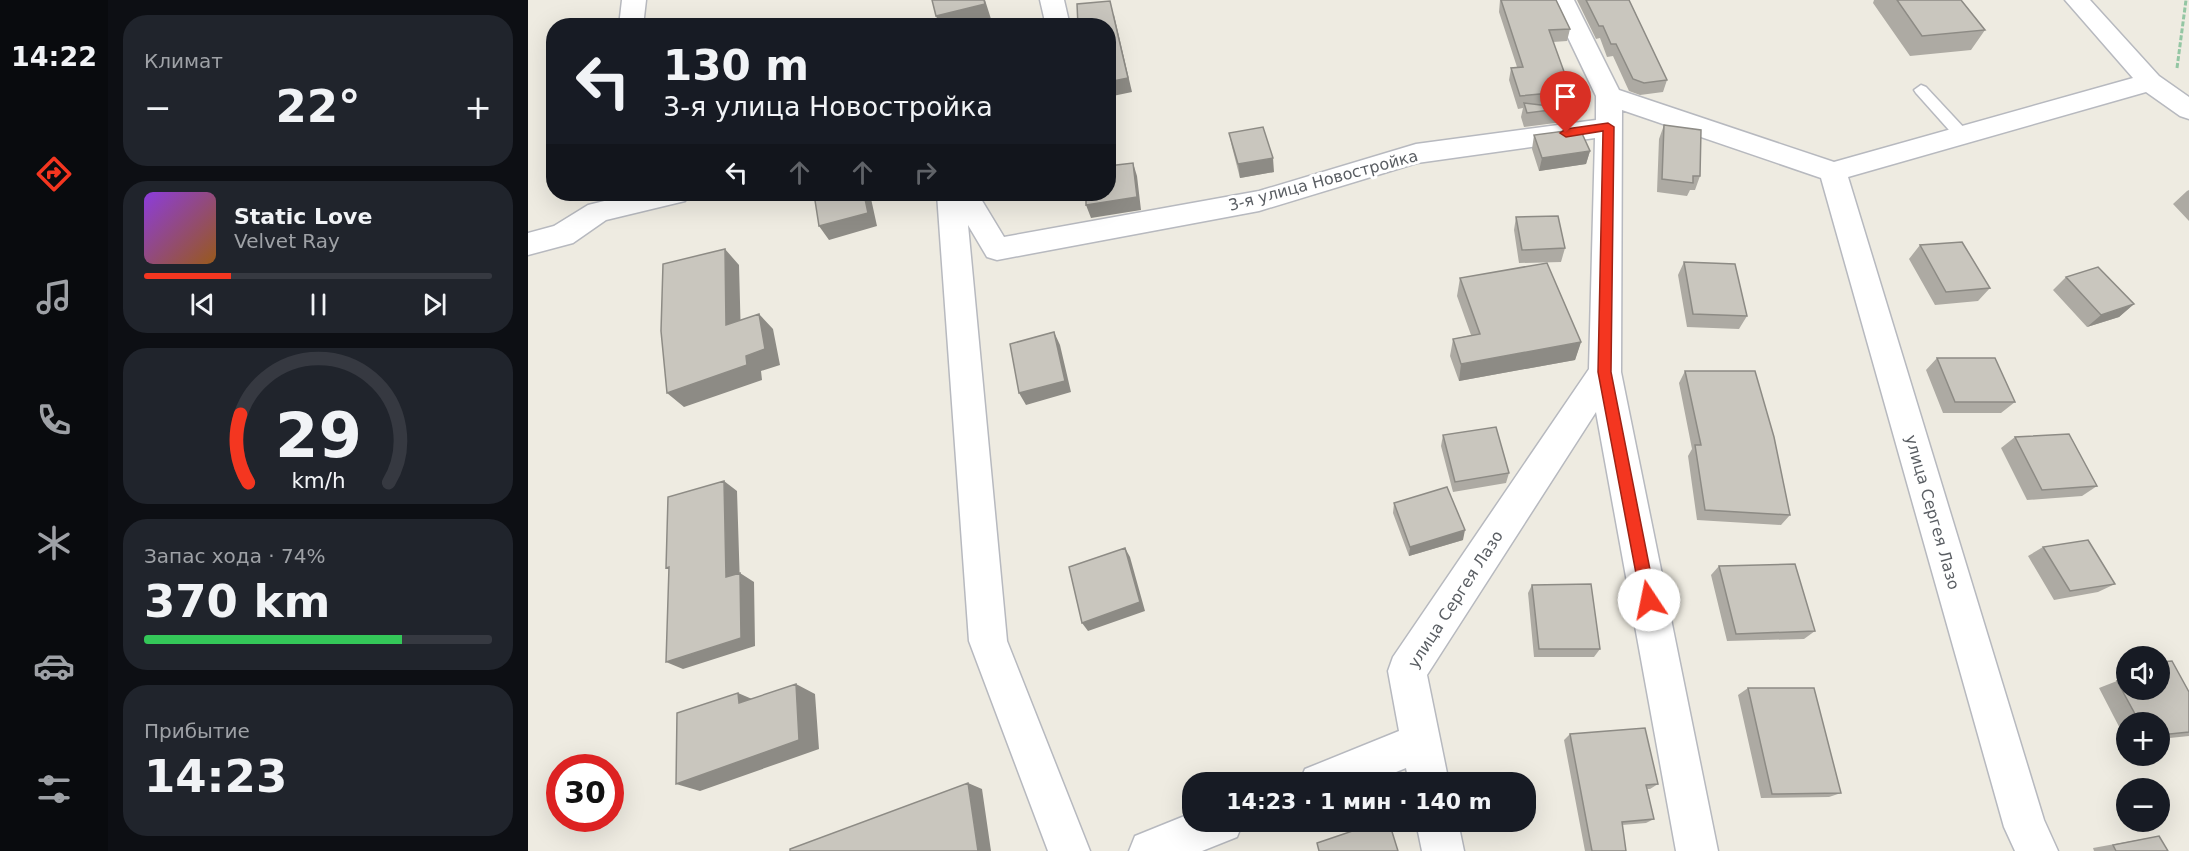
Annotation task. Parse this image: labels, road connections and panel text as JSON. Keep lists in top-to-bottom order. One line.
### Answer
{"streets":{"street":["3-я улица Новостройка","улица Сергея Лазо"]},"page":{"tabs":"14:22","tile":["Климат",["Запас хода · 74%","370 km"],["Прибытие","14:23"]],"turn":["130 m","3-я улица Новостройка"],"heat":["−","22°","+"],"song":["Static Love","Velvet Ray"],"map_buttons":["+","−"],"limit":"30","trip":"14:23 · 1 мин · 140 m","gauge":["29","km/h"]}}
